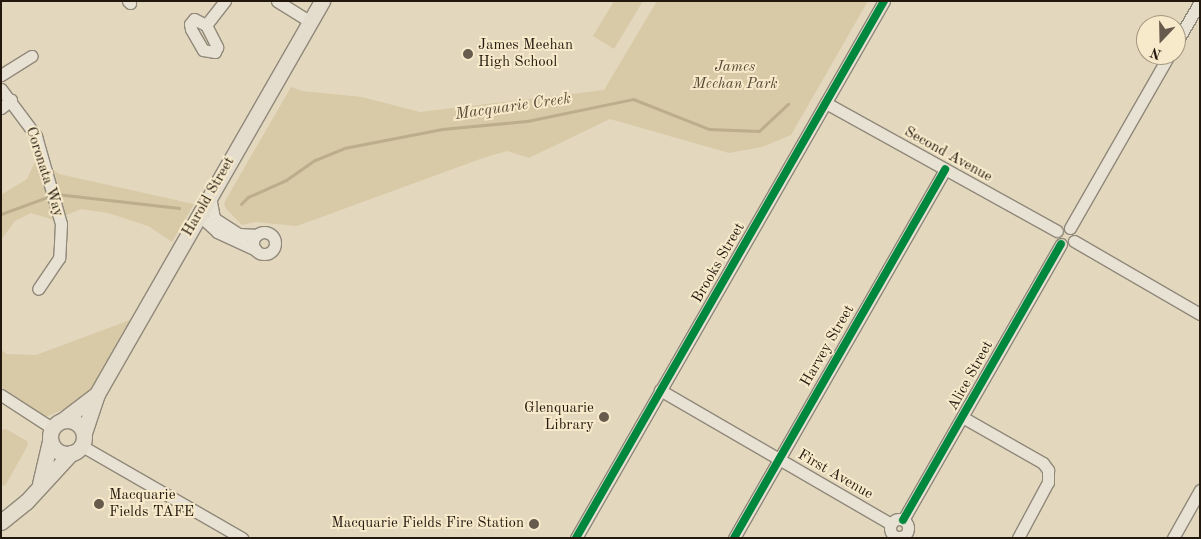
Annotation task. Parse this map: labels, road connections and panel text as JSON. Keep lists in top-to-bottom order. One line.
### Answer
{"streets":{"main road":["Harold Street"],"street":["Second Avenue","Coronata Way","Brooks Street","Harvey Street","Alice Street","First Avenue"]},"crossings":[["Second Avenue","Brooks Street"],["Second Avenue","Harvey Street"],["Second Avenue","Alice Street"],["Brooks Street","First Avenue"],["Harvey Street","First Avenue"]],"water":["Macquarie Creek"],"parks":["James Meehan Park"],"places":["James Meehan High School","Glenquarie Library","Macquarie Fields TAFE","Macquarie Fields Fire Station"],"north":"bottom"}
